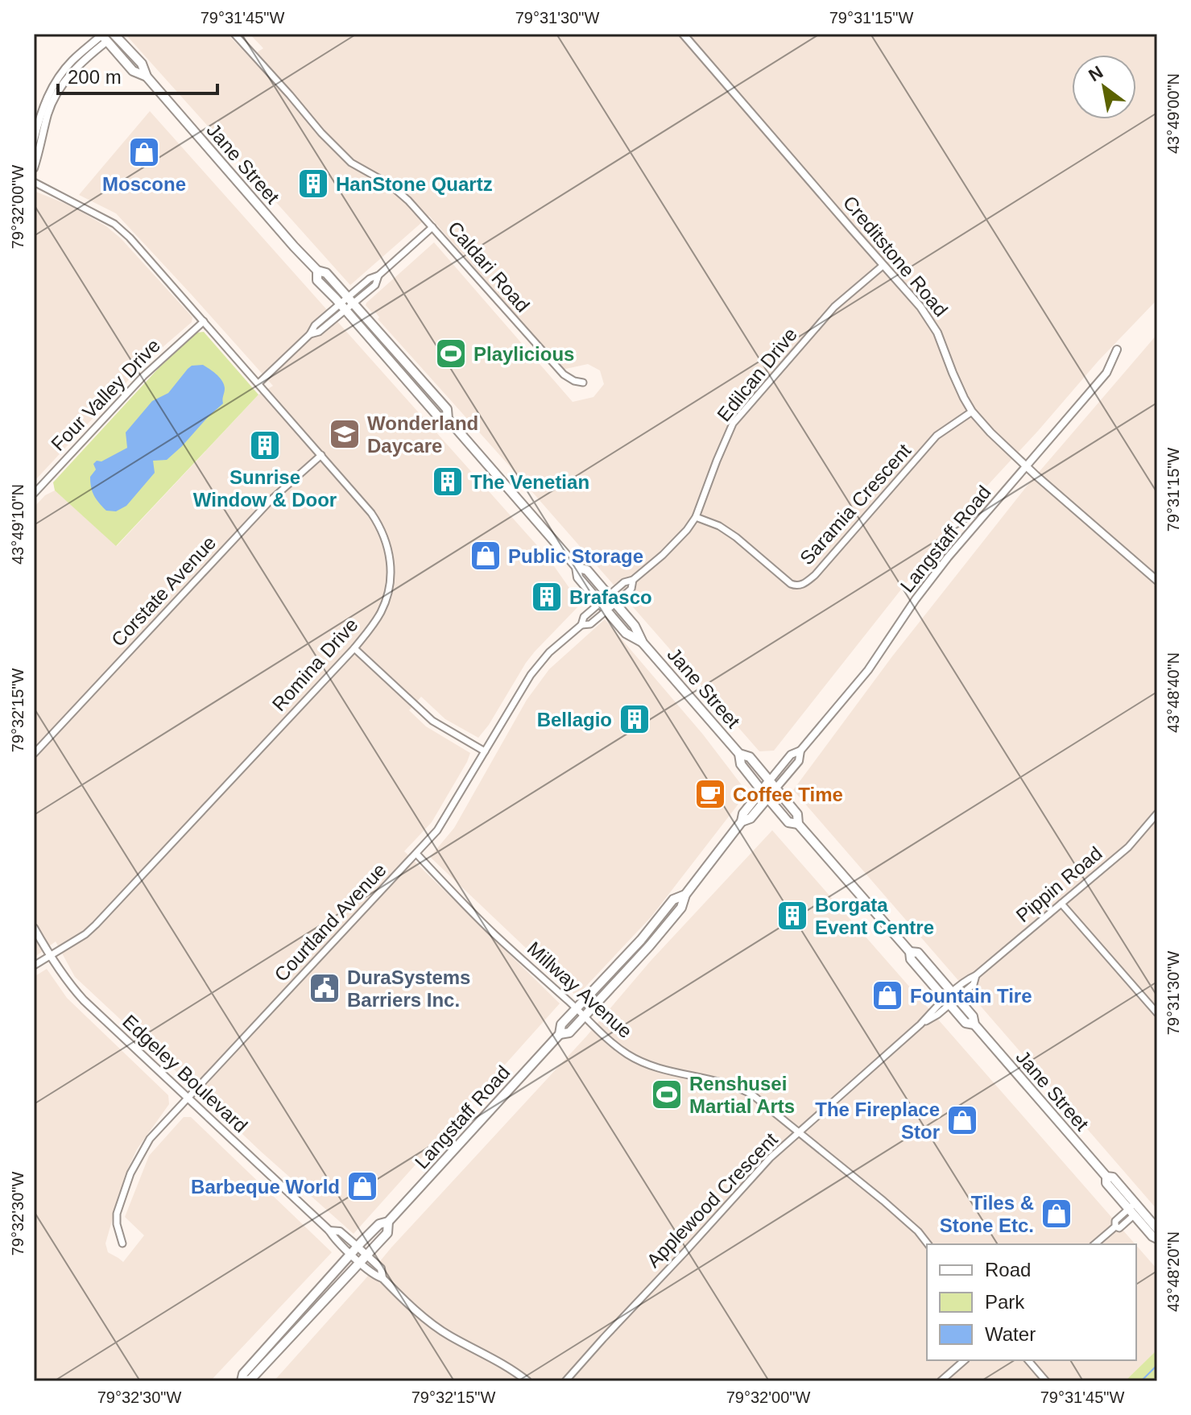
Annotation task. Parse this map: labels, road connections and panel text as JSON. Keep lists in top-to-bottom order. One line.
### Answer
{"streets":{"main road":["Jane Street","Langstaff Road"],"street":["Creditstone Road","Caldari Road","Edilcan Drive","Four Valley Drive","Saramia Crescent","Corstate Avenue","Romina Drive","Pippin Road","Courtland Avenue","Millway Avenue","Edgeley Boulevard","Applewood Crescent"]},"crossings":[["Jane Street","Edilcan Drive"],["Jane Street","Langstaff Road"],["Jane Street","Pippin Road"],["Jane Street","Courtland Avenue"],["Jane Street","Applewood Crescent"],["Creditstone Road","Edilcan Drive"],["Creditstone Road","Saramia Crescent"],["Creditstone Road","Langstaff Road"],["Edilcan Drive","Saramia Crescent"],["Edilcan Drive","Courtland Avenue"],["Four Valley Drive","Romina Drive"],["Langstaff Road","Millway Avenue"],["Langstaff Road","Edgeley Boulevard"],["Corstate Avenue","Romina Drive"],["Romina Drive","Edgeley Boulevard"],["Pippin Road","Applewood Crescent"],["Courtland Avenue","Millway Avenue"],["Courtland Avenue","Edgeley Boulevard"],["Millway Avenue","Applewood Crescent"]],"places":{"shop":["Moscone","Public Storage","Fountain Tire","The Fireplace Stor","Barbeque World","Tiles & Stone Etc."],"building":["HanStone Quartz","Sunrise Window & Door","The Venetian","Brafasco","Bellagio","Borgata Event Centre"],"sports":["Playlicious","Renshusei Martial Arts"],"school or university":["Wonderland Daycare"],"cafe":["Coffee Time"],"public building":["DuraSystems Barriers Inc."]},"legend":["Road","Park","Water"],"scale_bar":"200 m","north":"top left","coordinates":["79°31'45\"W","79°31'30\"W","79°31'15\"W","43°49'00\"N","79°32'00\"W","43°49'10\"N","43°48'40\"N","79°32'15\"W","79°32'30\"W","43°48'20\"N"]}
